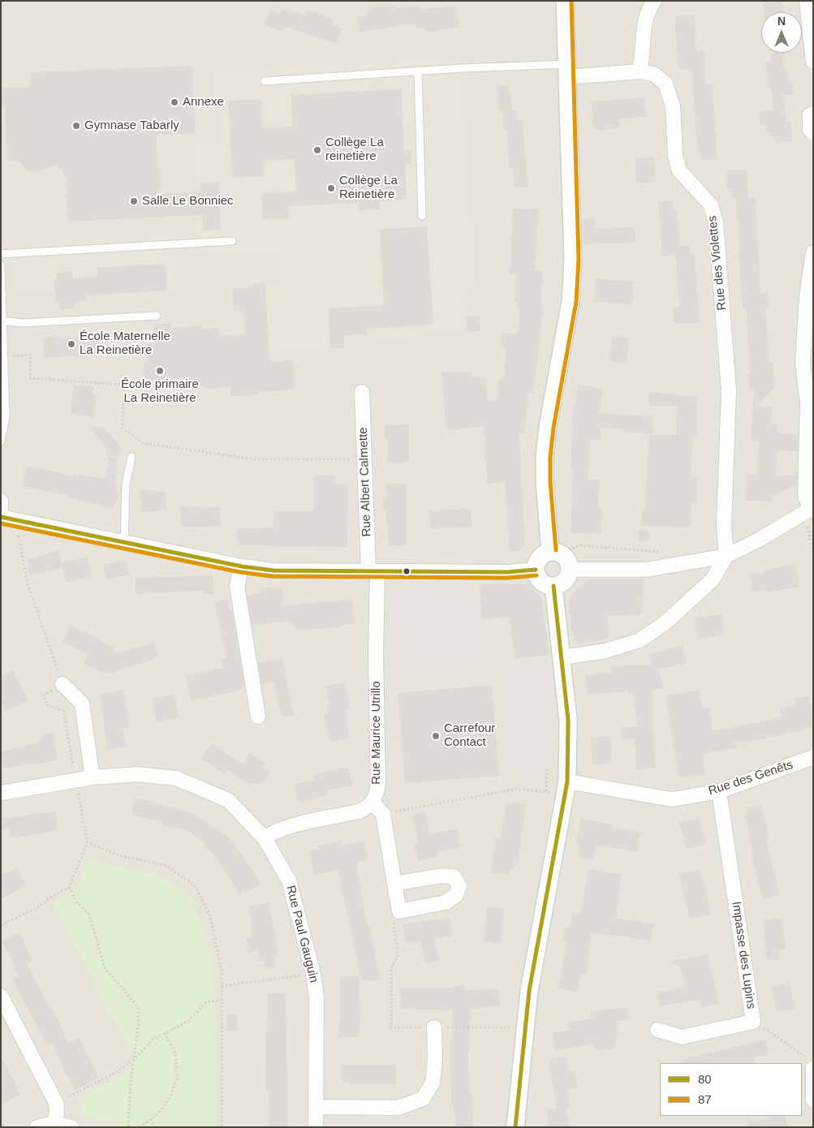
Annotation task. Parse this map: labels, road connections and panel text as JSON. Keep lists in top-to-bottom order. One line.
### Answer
{"streets":{"street":["Rue des Violettes","Rue Albert Calmette","Rue Maurice Utrillo","Rue des Genêts","Rue Paul Gauguin","Impasse des Lupins"]},"crossings":[["Rue Albert Calmette","Rue Maurice Utrillo"],["Rue Maurice Utrillo","Rue Paul Gauguin"],["Rue des Genêts","Impasse des Lupins"]],"places":["Annexe","Gymnase Tabarly","Collège La reinetière","Collège La Reinetière","Salle Le Bonniec","École Maternelle La Reinetière","École primaire La Reinetière","Carrefour Contact"],"lines":["transit line 87","transit line 80"],"legend":["80","87"],"north":"top"}
